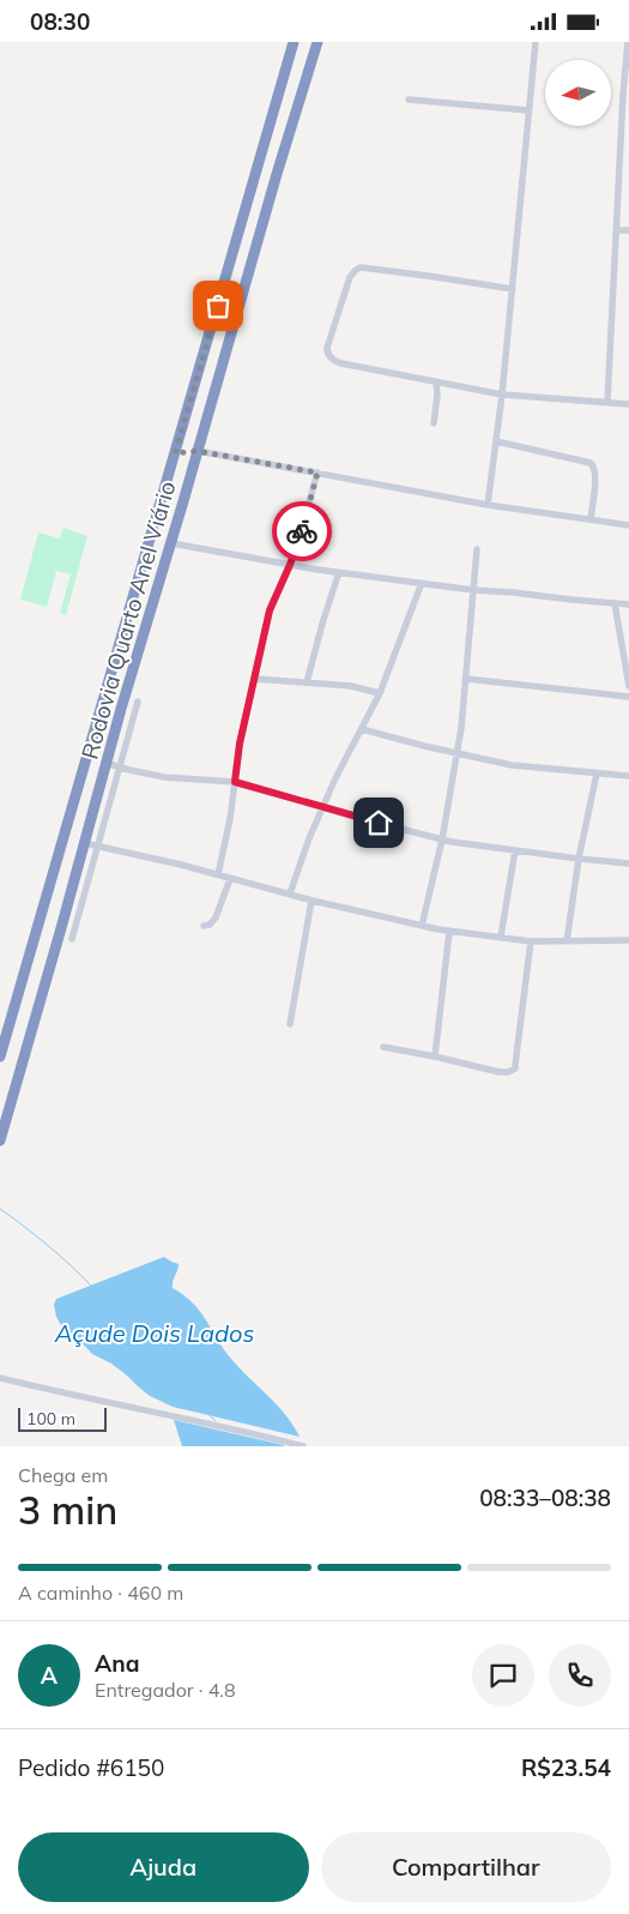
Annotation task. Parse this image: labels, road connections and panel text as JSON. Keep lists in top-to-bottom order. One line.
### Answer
{"streets":{"highway":["Rodovia Quarto Anel Viário"]},"water":["Açude Dois Lados"],"scale_bar":"100 m","north":"left","page":{"status":"08:30","scale":"100 m","heading":["3 min","Chega em","08:33–08:38"],"panel":["Ana","Entregador · 4.8","Pedido #6150","R$23.54"],"bar":"A caminho · 460 m","round":"A","buttons":["Ajuda","Compartilhar"]}}
